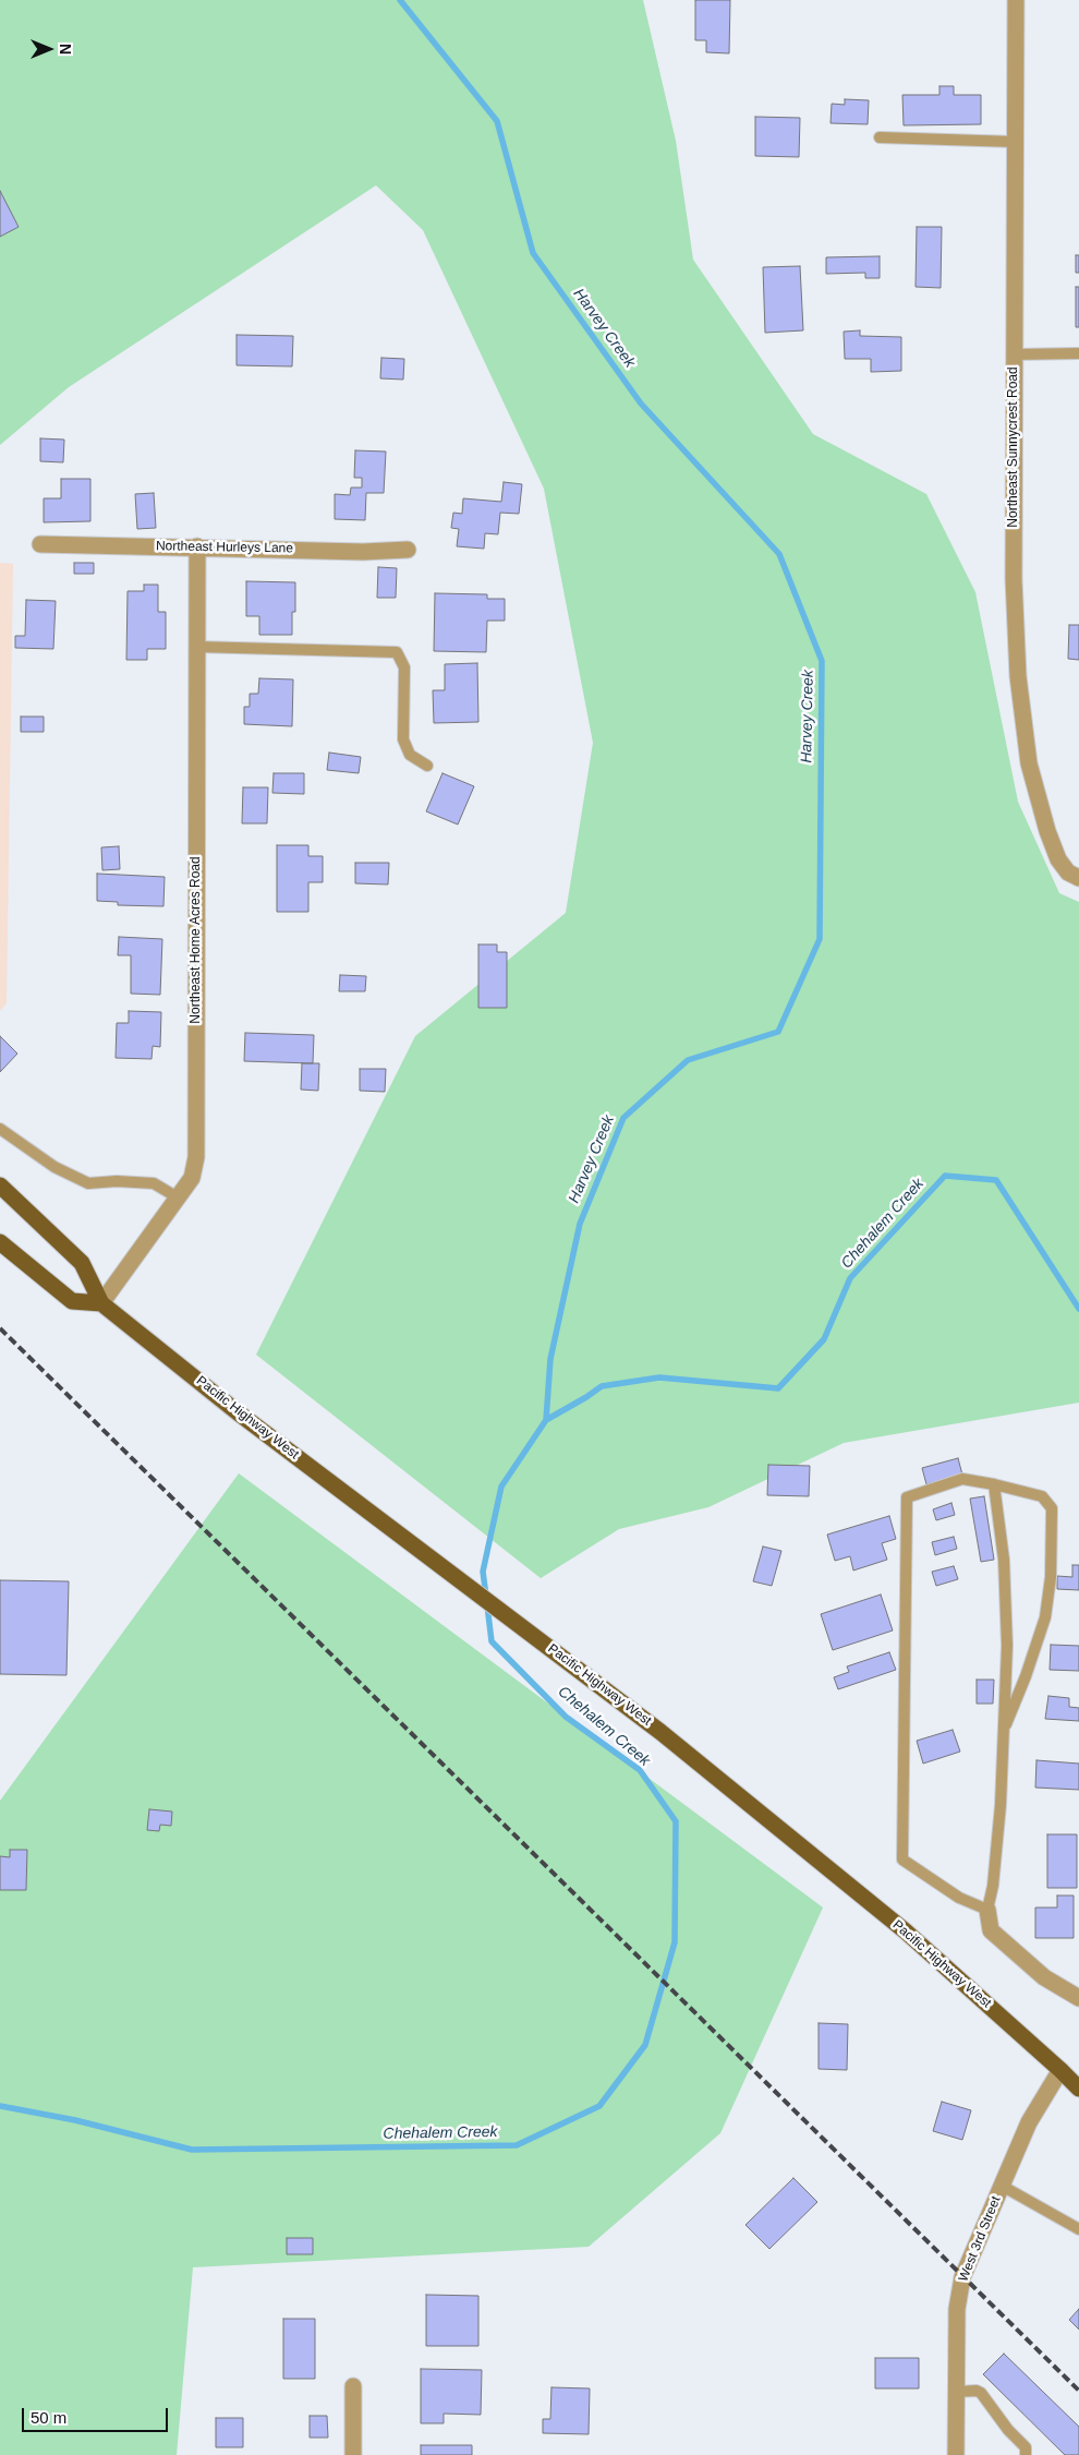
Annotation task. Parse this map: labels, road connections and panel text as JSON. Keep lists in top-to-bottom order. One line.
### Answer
{"streets":{"main road":["Pacific Highway West"],"street":["Northeast Sunnycrest Road","Northeast Hurleys Lane","Northeast Home Acres Road","West 3rd Street"]},"crossings":[["Northeast Hurleys Lane","Northeast Home Acres Road"],["Northeast Home Acres Road","Pacific Highway West"],["Pacific Highway West","West 3rd Street"]],"water":["Harvey Creek","Chehalem Creek"],"scale_bar":"50 m","north":"right"}
